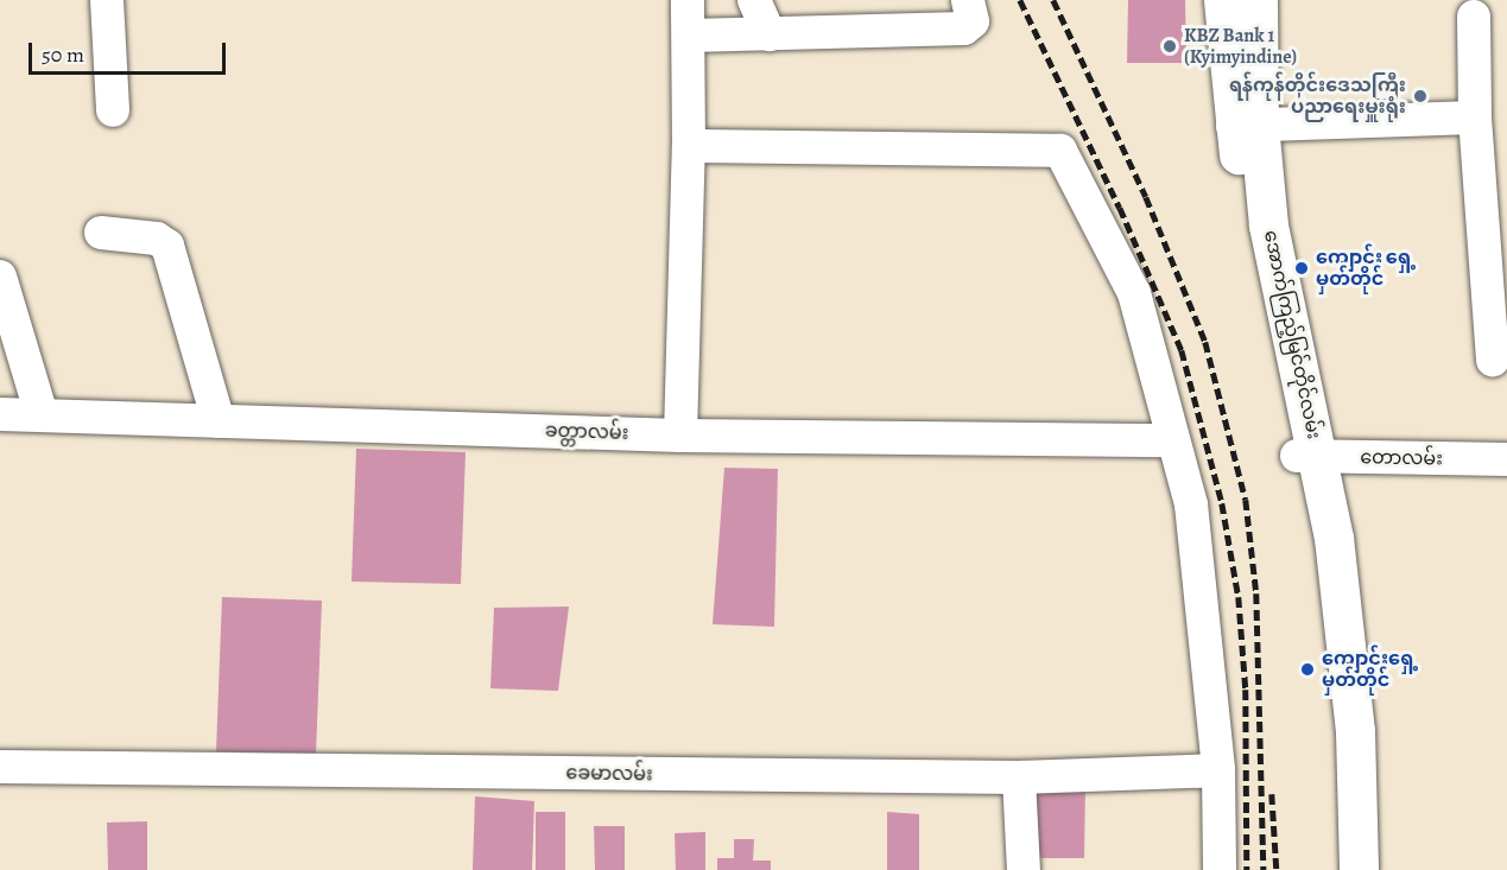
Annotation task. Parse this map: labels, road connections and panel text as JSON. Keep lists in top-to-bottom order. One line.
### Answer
{"streets":{"main road":["အောက်ကြည့်မြင်တိုင်လမ်း"],"street":["ခတ္တာလမ်း","တောလမ်း","ခေမာလမ်း"]},"crossings":[["အောက်ကြည့်မြင်တိုင်လမ်း","တောလမ်း"]],"places":["KBZ Bank 1 (Kyimyindine)","ရန်ကုန်တိုင်းဒေသကြီး ပညာရေးမှူးရုံး","ကျောင်း ရှေ့ မှတ်တိုင်","ကျောင်းရှေ့ မှတ်တိုင်"],"scale_bar":"50 m"}
